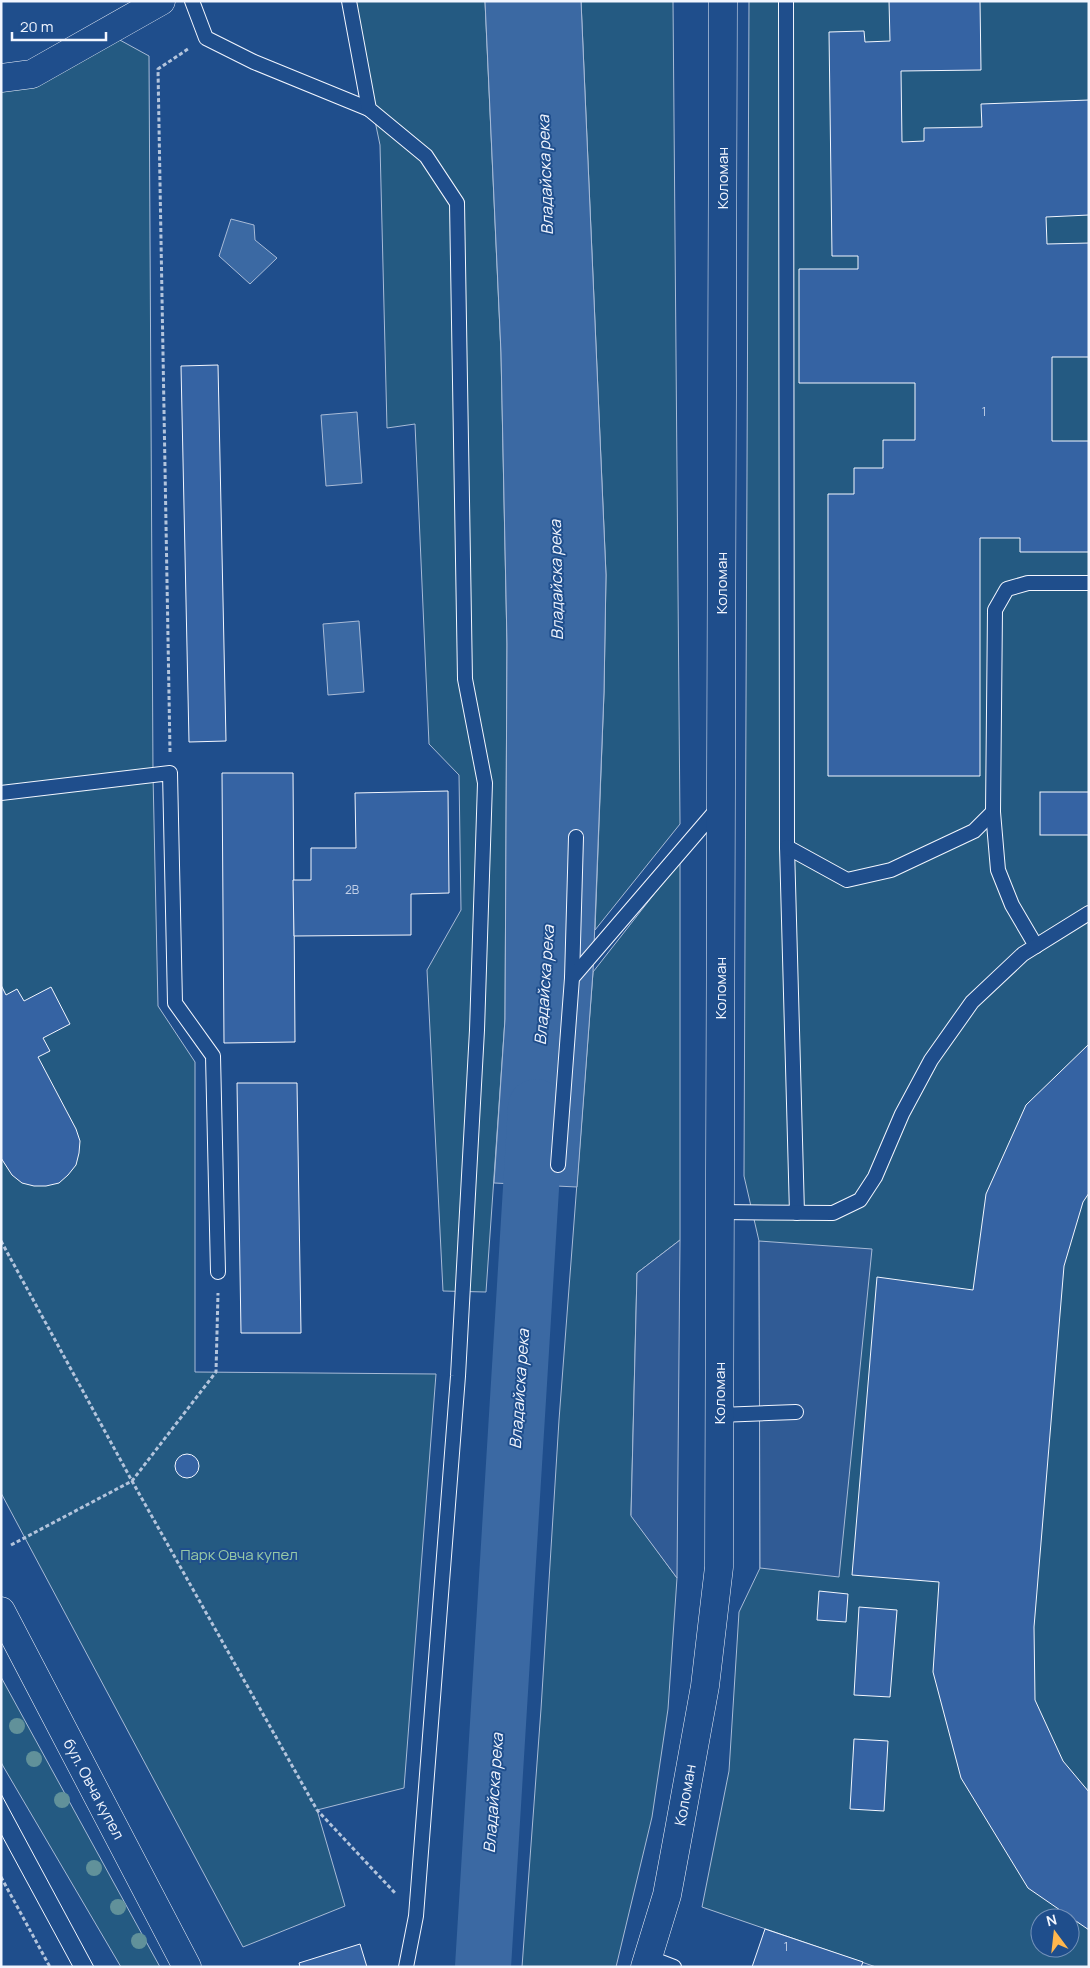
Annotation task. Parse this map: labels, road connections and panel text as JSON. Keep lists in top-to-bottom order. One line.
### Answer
{"streets":{"street":["Коломан","бул. Овча купел"]},"water":["Владайска река"],"parks":["Парк Овча купел"],"house_numbers":["1","2В","1"],"scale_bar":"20 m","north":"top"}
